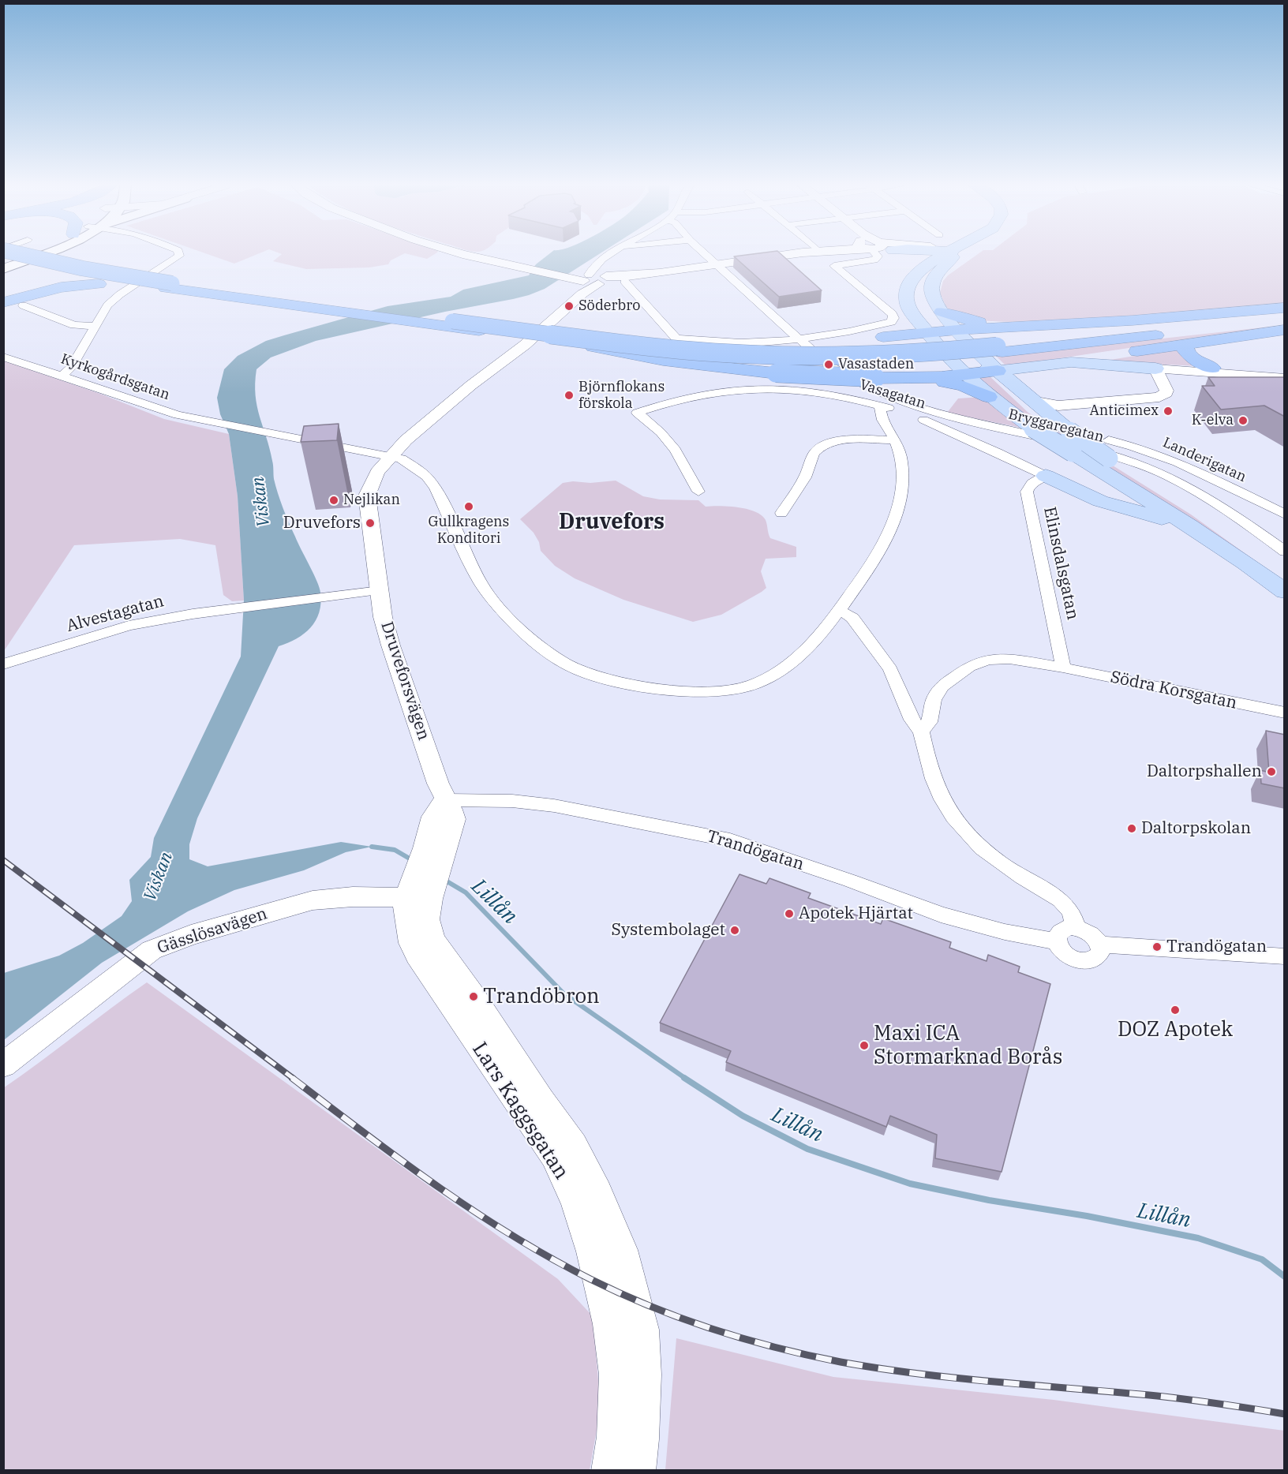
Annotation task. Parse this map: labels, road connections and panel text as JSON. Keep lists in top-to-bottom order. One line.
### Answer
{"streets":{"street":["Kyrkogårdsgatan","Vasagatan","Bryggaregatan","Landerigatan","Elinsdalsgatan","Alvestagatan","Druveforsvägen","Södra Korsgatan","Trandögatan","Gässlösavägen","Lars Kaggsgatan"]},"crossings":[["Kyrkogårdsgatan","Druveforsvägen"],["Vasagatan","Elinsdalsgatan"],["Elinsdalsgatan","Södra Korsgatan"],["Alvestagatan","Druveforsvägen"],["Druveforsvägen","Trandögatan"],["Gässlösavägen","Lars Kaggsgatan"]],"districts":["Druvefors"],"water":["Viskan","Lillån"],"places":["Söderbro","Vasastaden","Björnflokans förskola","Anticimex","K-elva","Nejlikan","Gullkragens Konditori","Druvefors","Daltorpshallen","Daltorpskolan","Apotek Hjärtat","Systembolaget","Trandögatan","Trandöbron","DOZ Apotek","Maxi ICA Stormarknad Borås"]}
